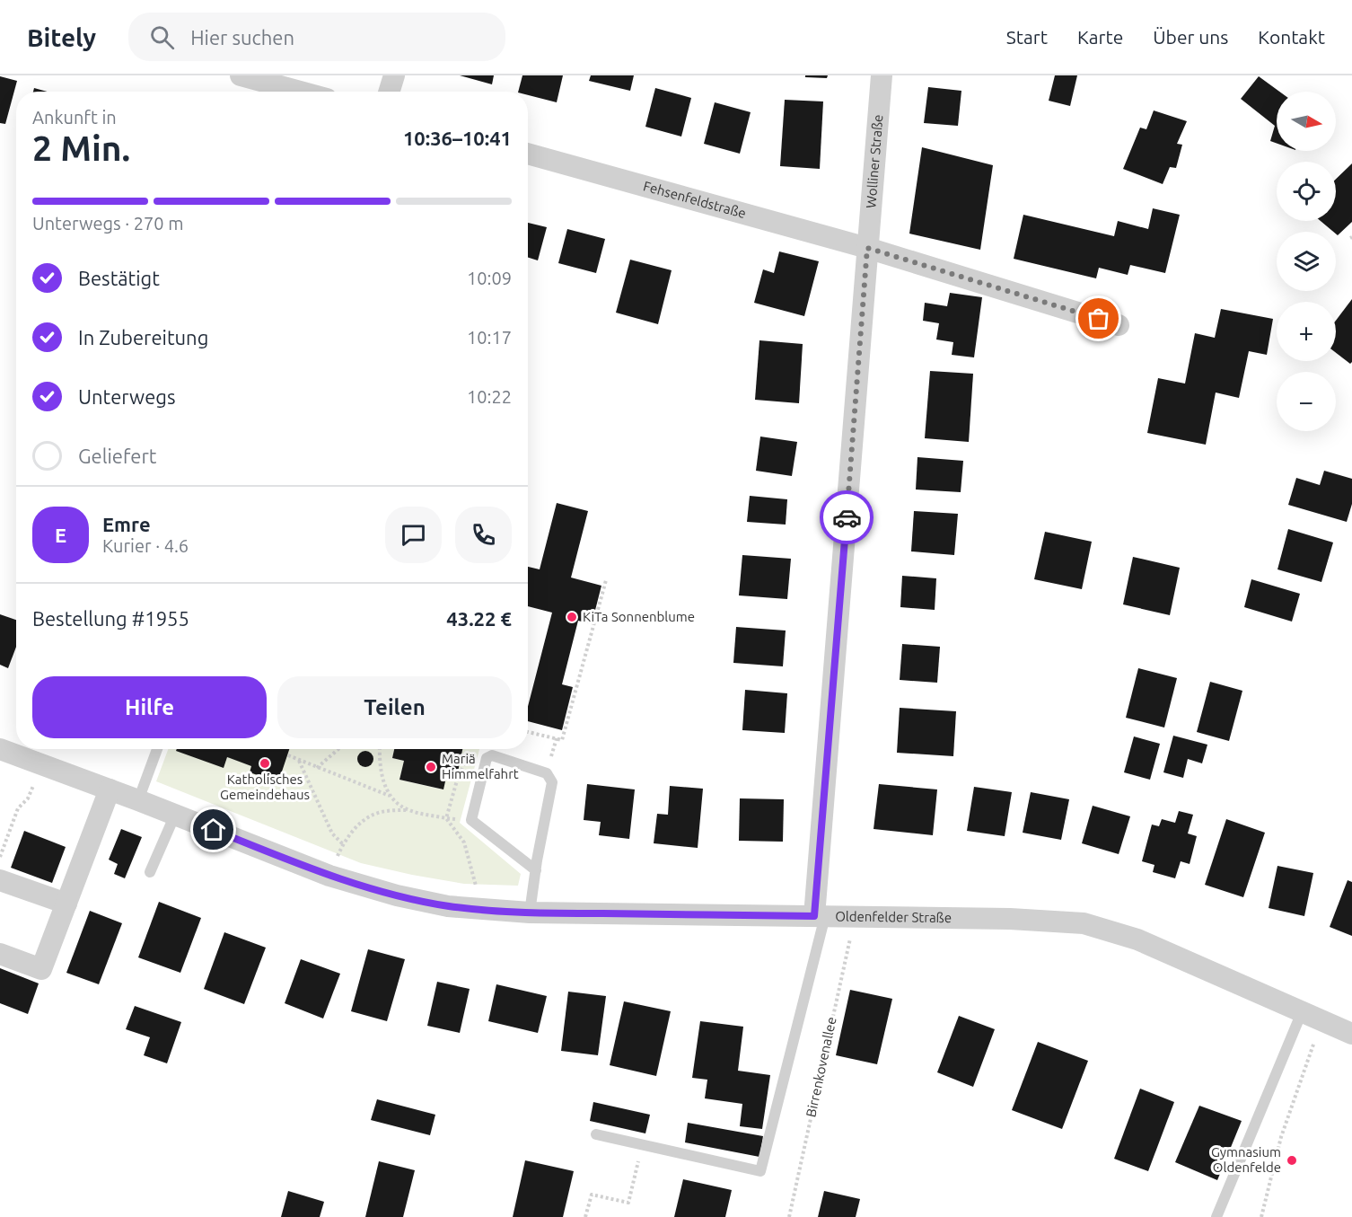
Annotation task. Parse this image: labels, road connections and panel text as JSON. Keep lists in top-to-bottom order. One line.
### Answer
{"streets":{"street":["Wolliner Straße","Fehsenfeldstraße","Oldenfelder Straße"],"path":["Birrenkovenallee"]},"crossings":[["Wolliner Straße","Fehsenfeldstraße"],["Wolliner Straße","Oldenfelder Straße"],["Oldenfelder Straße","Birrenkovenallee"]],"places":["KiTa Sonnenblume","Katholisches Gemeindehaus","Mariä Himmelfahrt","Gymnasium Oldenfelde"],"north":"right","page":{"header":"Bitely","search":"Hier suchen","nav":["Start","Karte","Über uns","Kontakt"],"map_buttons":["+","−"],"heading":["2 Min.","Ankunft in","10:36–10:41"],"panel":["Emre","Kurier · 4.6","Bestellung #1955","43.22 €"],"bar":"Unterwegs · 270 m","list":[["Bestätigt","10:09"],["In Zubereitung","10:17"],["Unterwegs","10:22"],"Geliefert"],"round":"E","buttons":["Hilfe","Teilen"]}}
